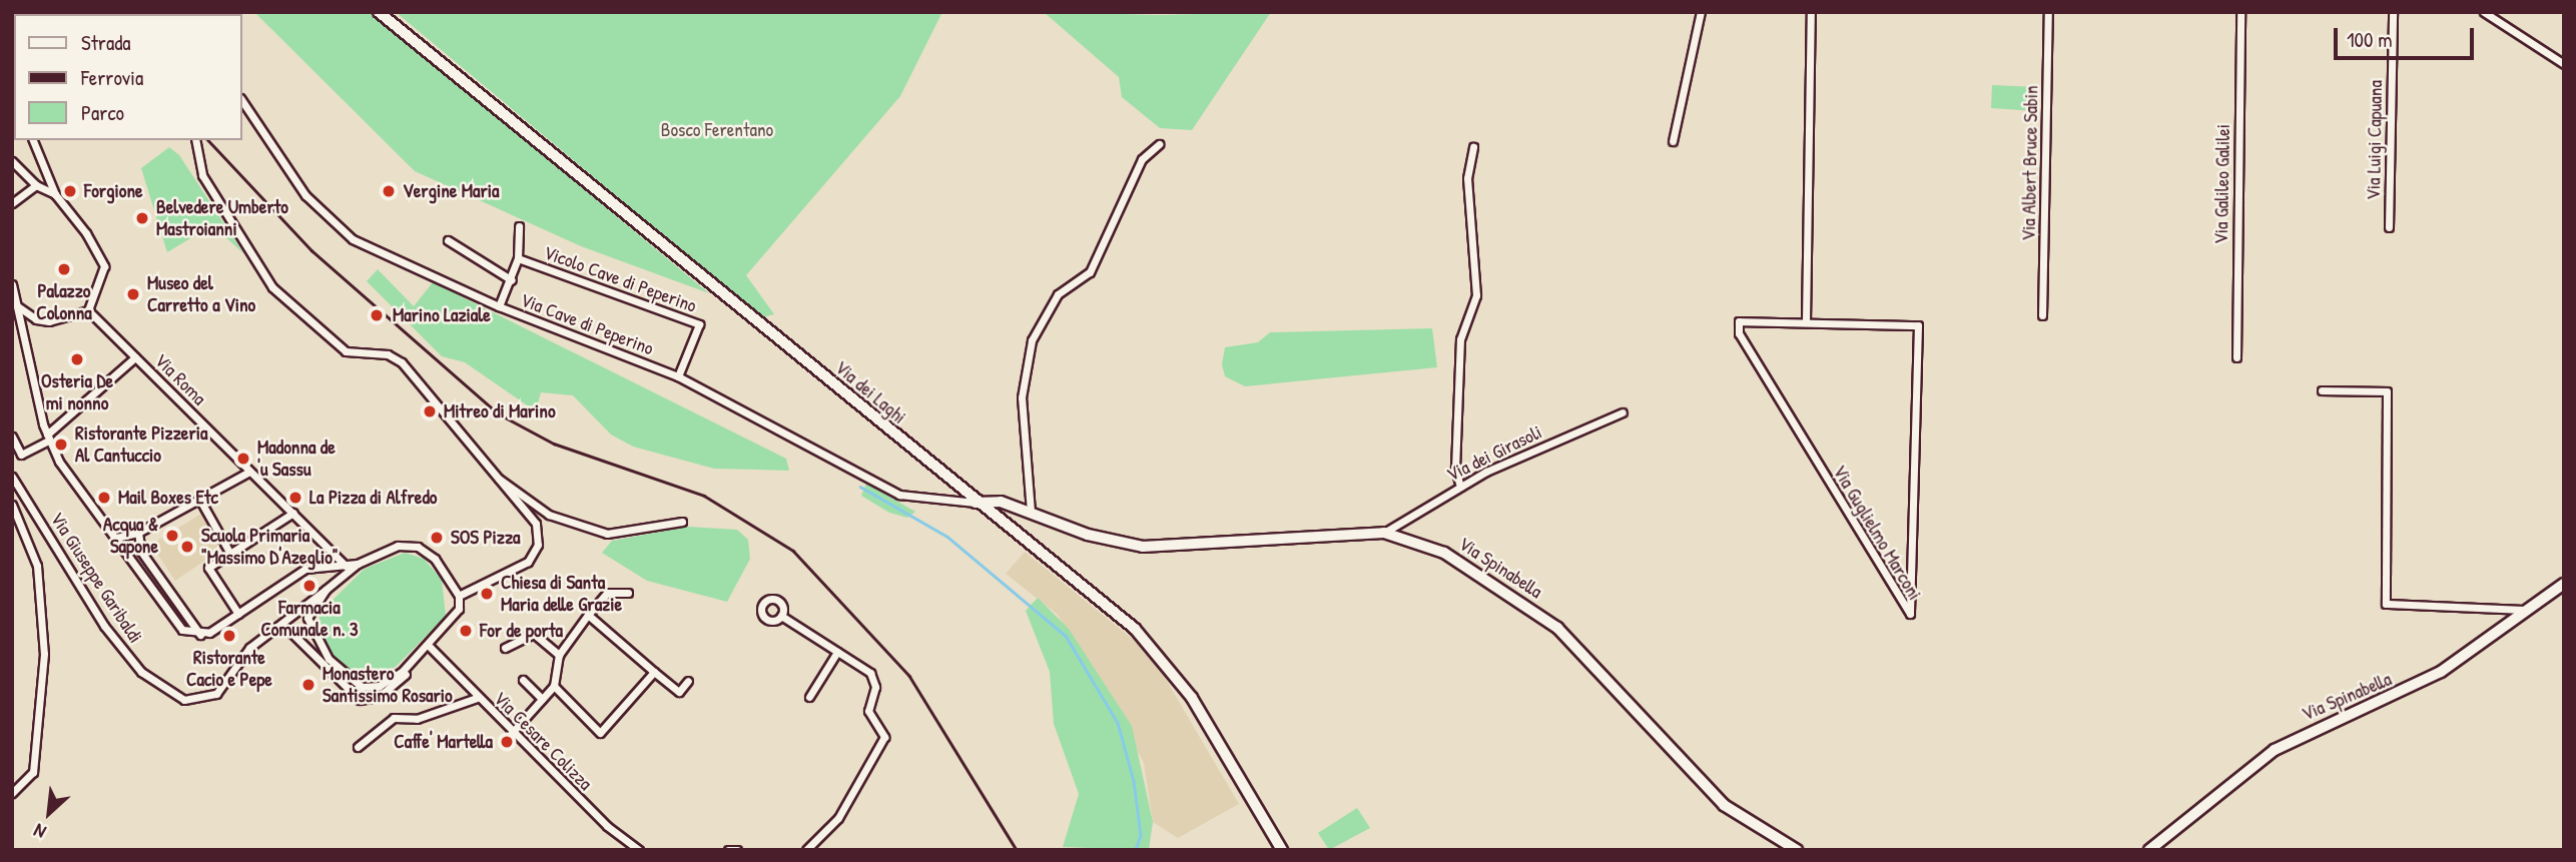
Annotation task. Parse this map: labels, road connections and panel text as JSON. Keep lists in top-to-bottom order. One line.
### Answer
{"streets":{"main road":["Via dei Laghi"],"street":["Via Luigi Capuana","Via Albert Bruce Sabin","Via Galileo Galilei","Vicolo Cave di Peperino","Via Cave di Peperino","Via Roma","Via dei Girasoli","Via Guglielmo Marconi","Via Spinabella","Via Giuseppe Garibaldi","Via Cesare Colizza"]},"crossings":[["Vicolo Cave di Peperino","Via Cave di Peperino"],["Via Cave di Peperino","Via dei Laghi"],["Via Cave di Peperino","Via Spinabella"],["Via dei Laghi","Via Spinabella"],["Via dei Girasoli","Via Spinabella"],["Via Giuseppe Garibaldi","Via Cesare Colizza"]],"parks":["Bosco Ferentano"],"places":["Forgione","Vergine Maria","Belvedere Umberto Mastroianni","Palazzo Colonna","Museo del Carretto a Vino","Marino Laziale","Osteria De mi nonno","Mitreo di Marino","Ristorante Pizzeria Al Cantuccio","Madonna de 'u Sassu","Mail Boxes Etc","La Pizza di Alfredo","Acqua & Sapone","SOS Pizza","Scuola Primaria \"Massimo D'Azeglio\"","Farmacia Comunale n. 3","Chiesa di Santa Maria delle Grazie","For de porta","Ristorante Cacio e Pepe","Monastero Santissimo Rosario","Caffe' Martella"],"legend":["Strada","Ferrovia","Parco"],"scale_bar":"100 m","north":"bottom left"}
